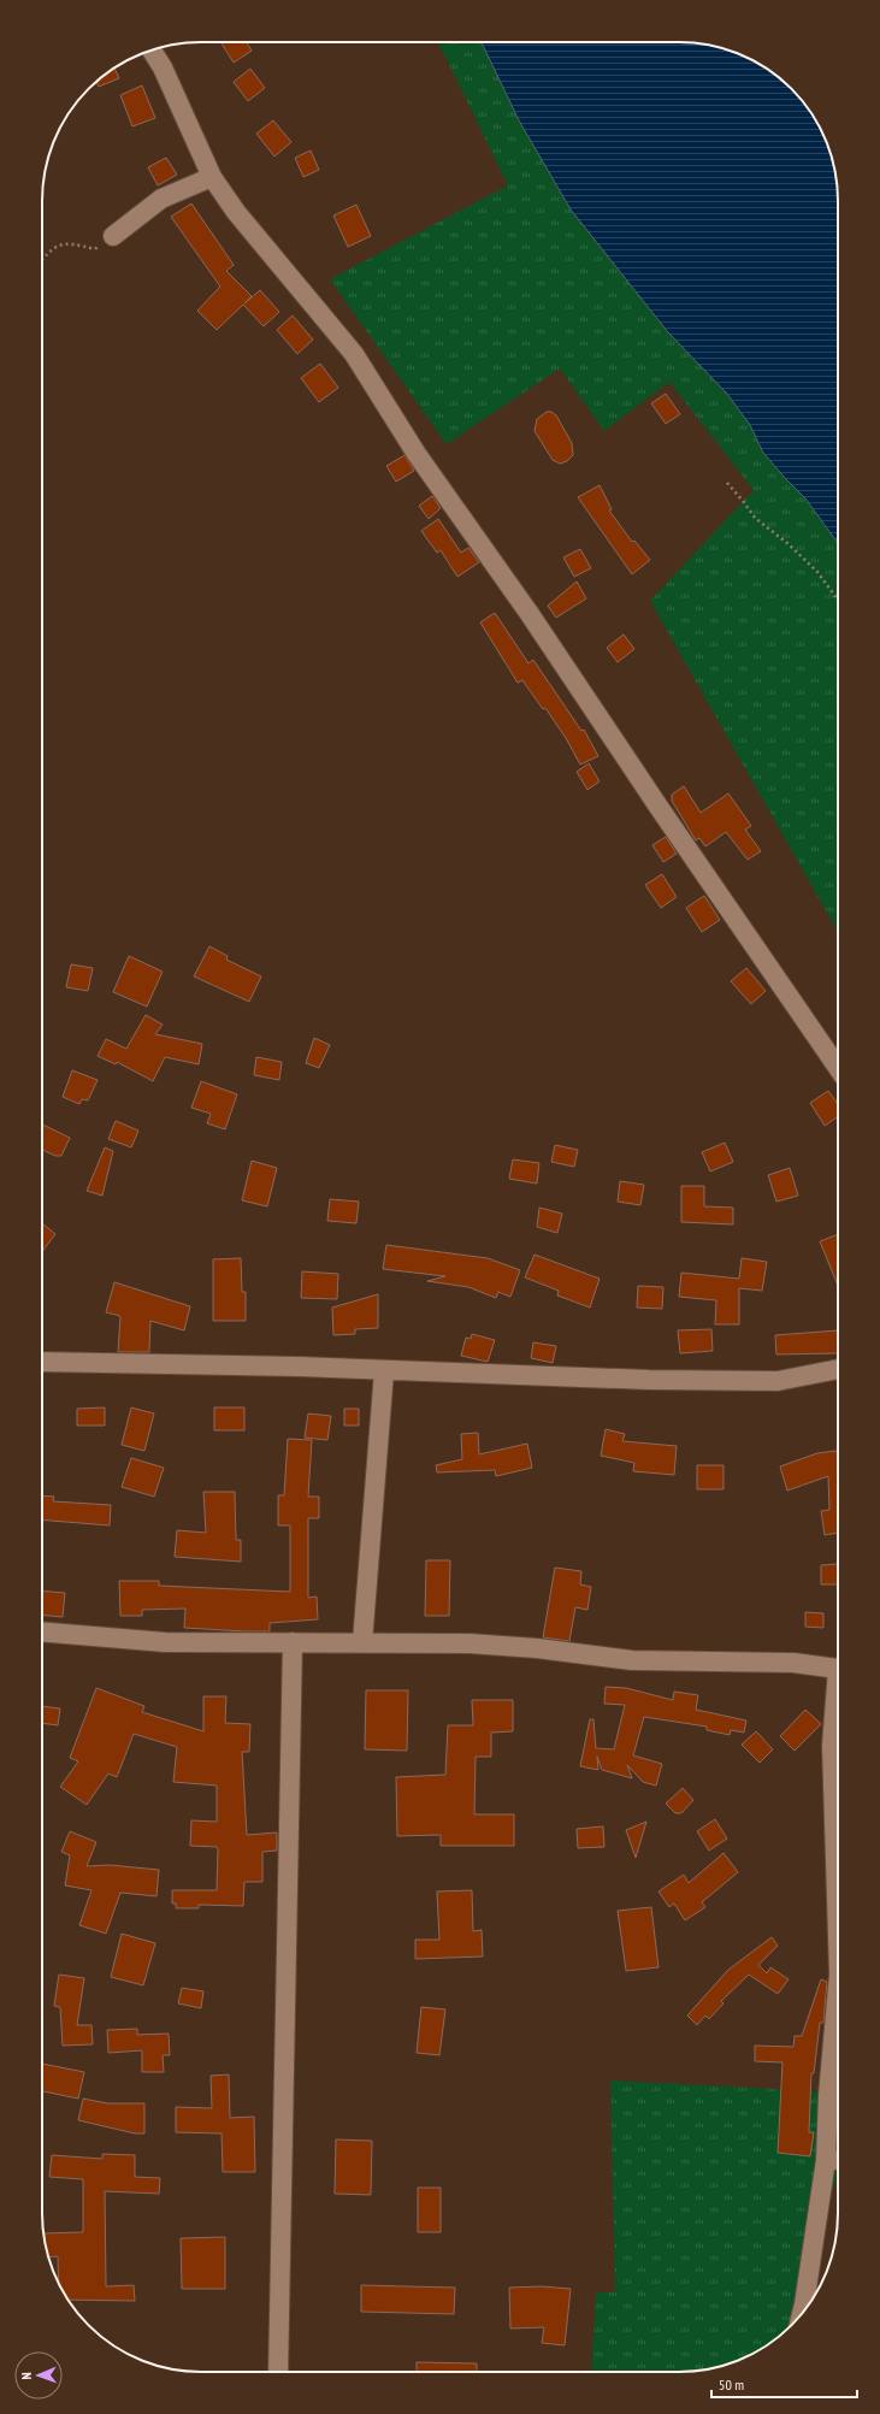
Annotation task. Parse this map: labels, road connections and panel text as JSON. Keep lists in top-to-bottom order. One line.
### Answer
{"scale_bar":"50 m","north":"left"}
